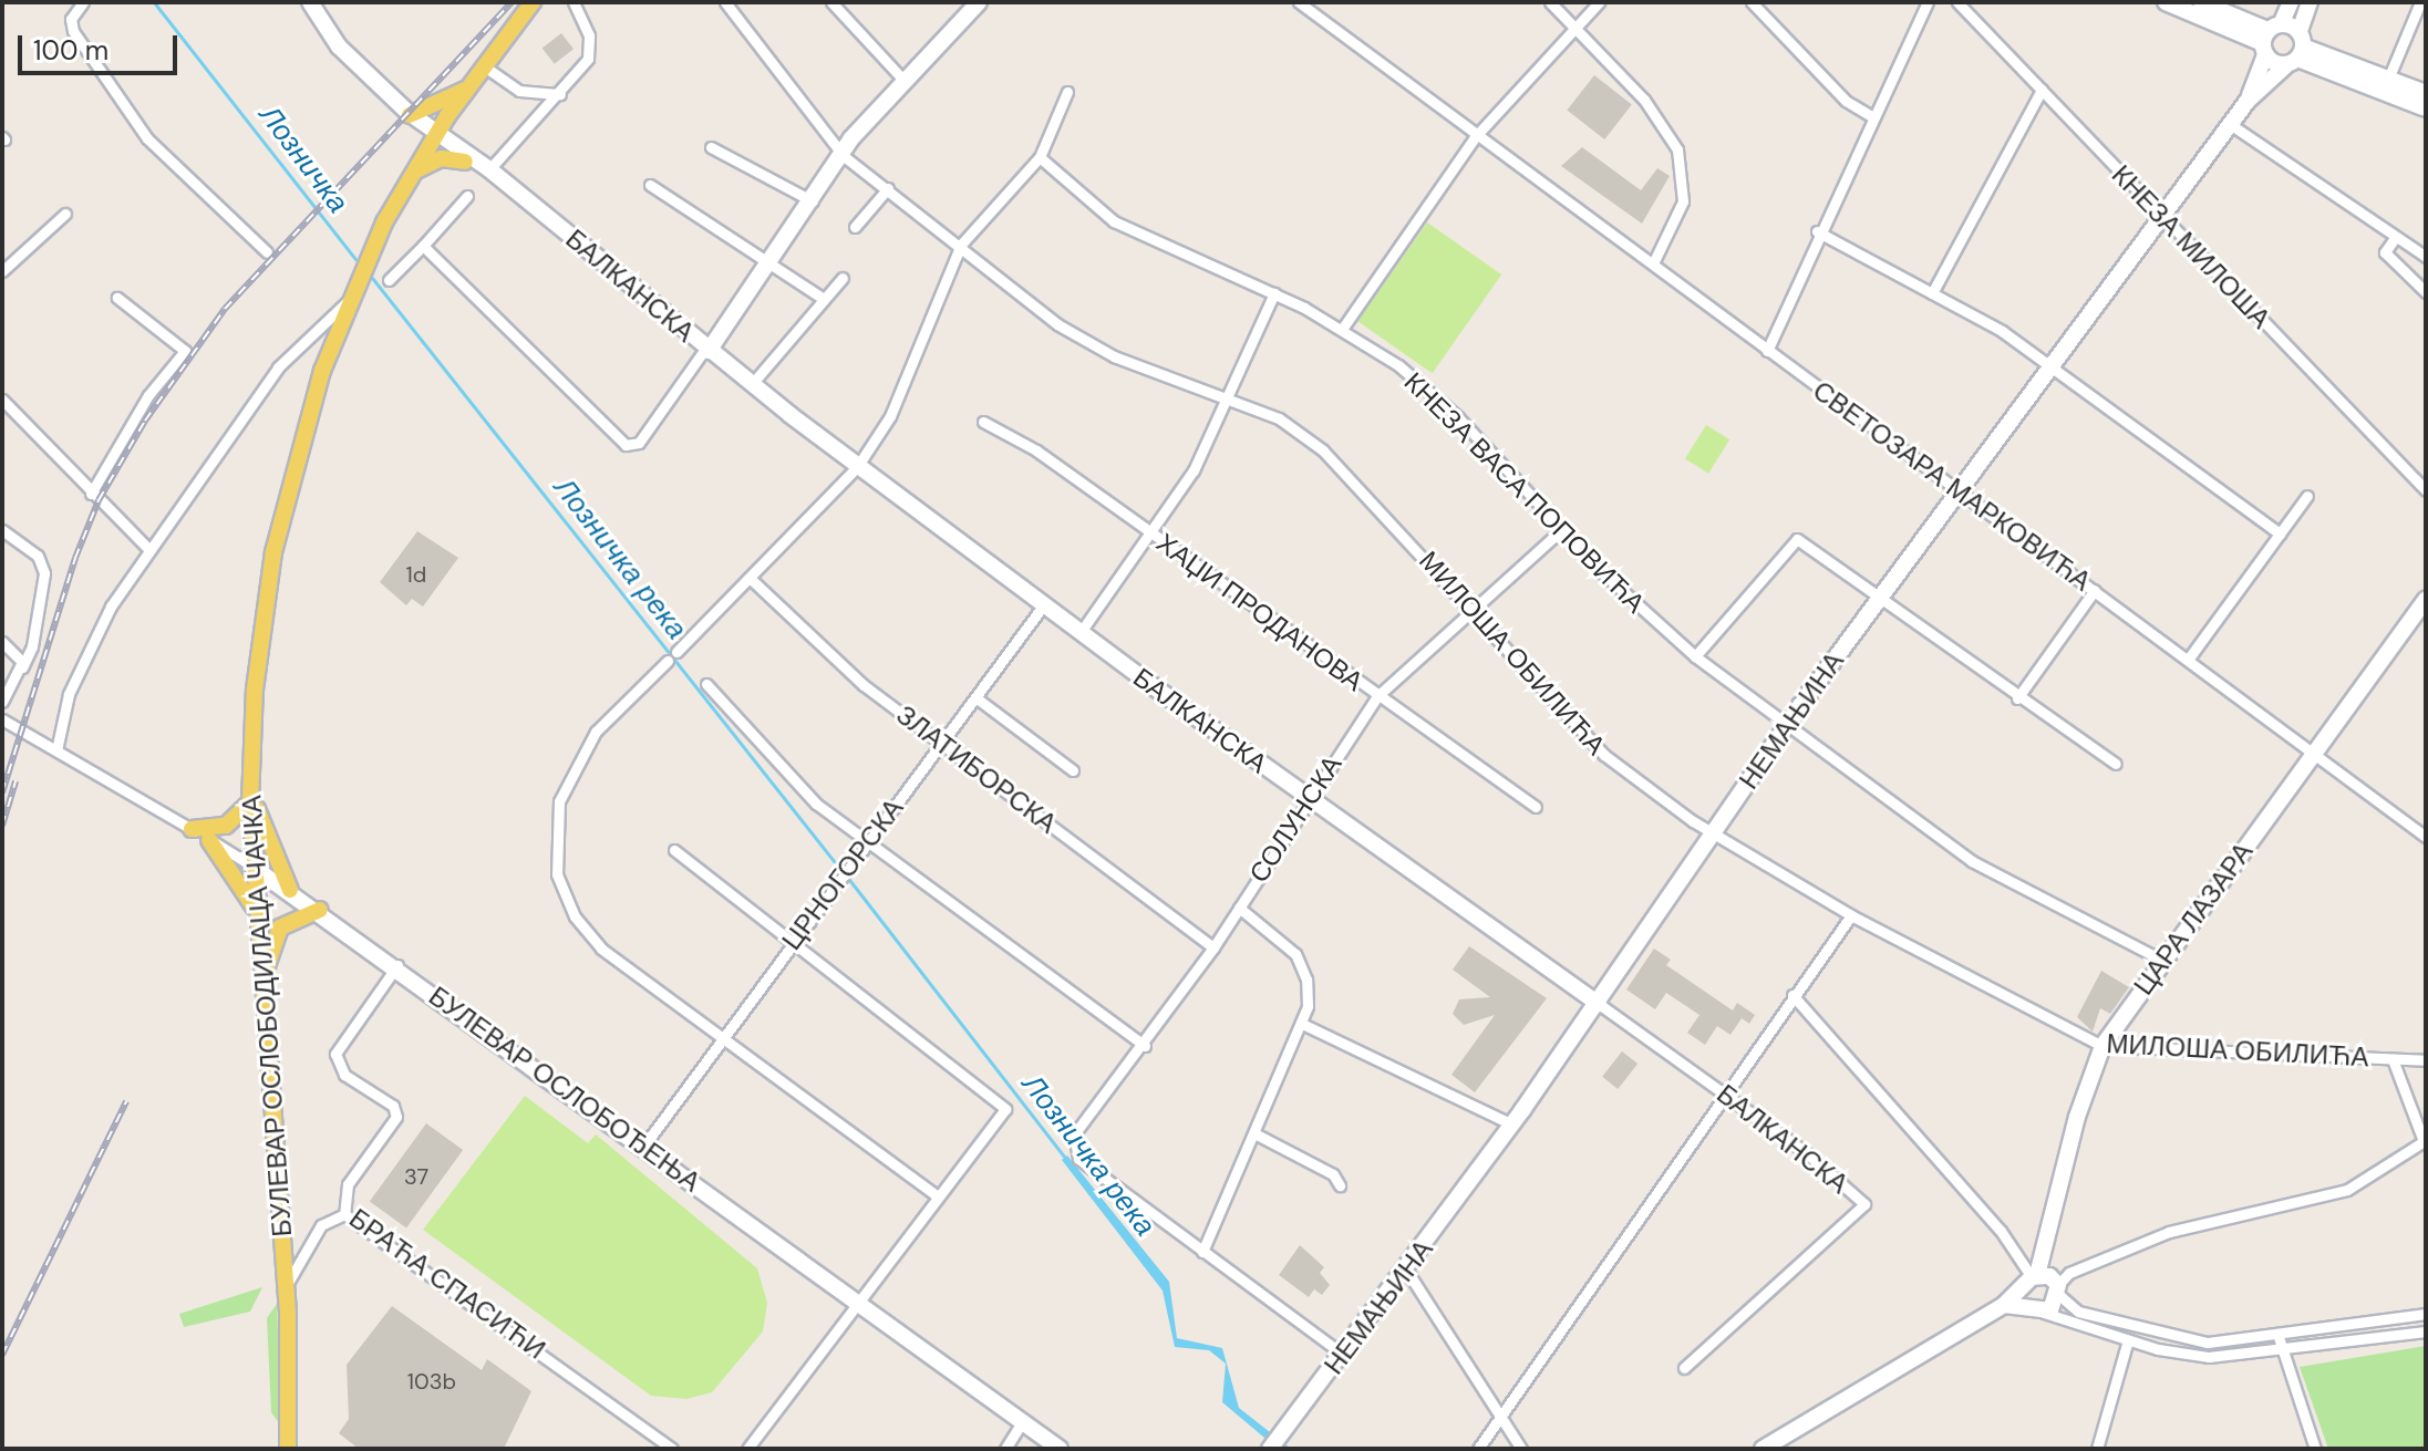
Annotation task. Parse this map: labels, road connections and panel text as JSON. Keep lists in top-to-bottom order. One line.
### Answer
{"streets":{"main road":["БУЛЕВАР ОСЛОБОДИЛАЦА ЧАЧКА"],"street":["КНЕЗА МИЛОША","БАЛКАНСКА","СВЕТОЗАРА МАРКОВИЋА","КНЕЗА ВАСА ПОПОВИЋА","ХАЏИ ПРОДАНОВА","МИЛОША ОБИЛИЋА","НЕМАЊИНА","ЗЛАТИБОРСКА","СОЛУНСКА","ЦРНОГОРСКА","ЦАРА ЛАЗАРА","БУЛЕВАР ОСЛОБОЂЕЊА","БРАЋА СПАСИЋИ"]},"crossings":[["КНЕЗА МИЛОША","НЕМАЊИНА"],["БАЛКАНСКА","НЕМАЊИНА"],["БАЛКАНСКА","СОЛУНСКА"],["БАЛКАНСКА","ЦРНОГОРСКА"],["БАЛКАНСКА","БУЛЕВАР ОСЛОБОДИЛАЦА ЧАЧКА"],["СВЕТОЗАРА МАРКОВИЋА","НЕМАЊИНА"],["СВЕТОЗАРА МАРКОВИЋА","ЦАРА ЛАЗАРА"],["КНЕЗА ВАСА ПОПОВИЋА","НЕМАЊИНА"],["КНЕЗА ВАСА ПОПОВИЋА","СОЛУНСКА"],["КНЕЗА ВАСА ПОПОВИЋА","ЦАРА ЛАЗАРА"],["ХАЏИ ПРОДАНОВА","СОЛУНСКА"],["МИЛОША ОБИЛИЋА","НЕМАЊИНА"],["МИЛОША ОБИЛИЋА","СОЛУНСКА"],["МИЛОША ОБИЛИЋА","ЦАРА ЛАЗАРА"],["ЗЛАТИБОРСКА","СОЛУНСКА"],["ЗЛАТИБОРСКА","ЦРНОГОРСКА"],["ЦРНОГОРСКА","БУЛЕВАР ОСЛОБОЂЕЊА"],["БУЛЕВАР ОСЛОБОДИЛАЦА ЧАЧКА","БУЛЕВАР ОСЛОБОЂЕЊА"],["БУЛЕВАР ОСЛОБОЂЕЊА","БРАЋА СПАСИЋИ"]],"water":["Лозничка","Лозничка река"],"house_numbers":["1d","37","103b"],"scale_bar":"100 m"}
